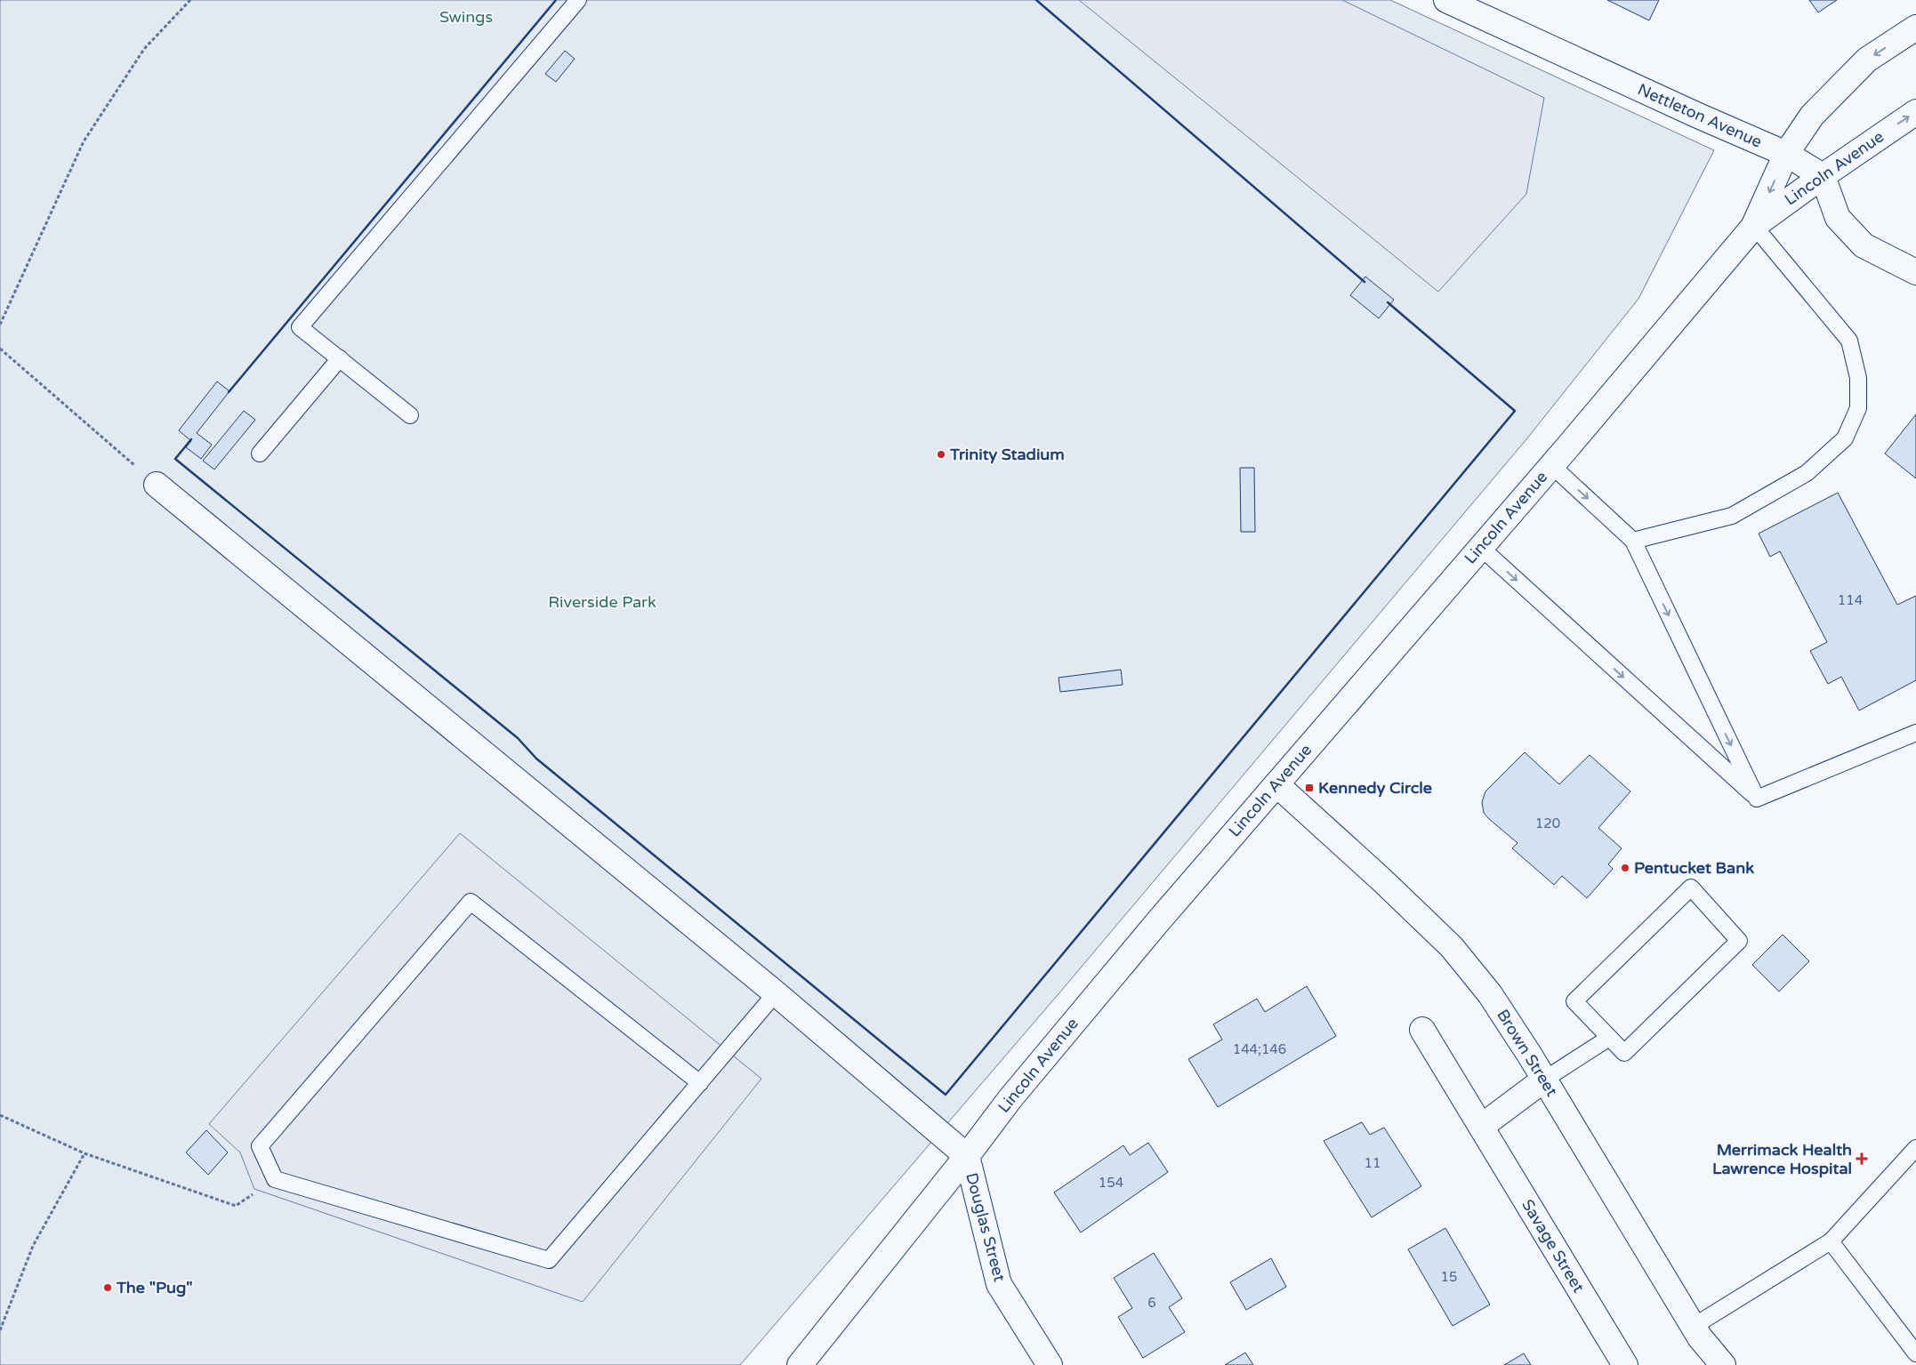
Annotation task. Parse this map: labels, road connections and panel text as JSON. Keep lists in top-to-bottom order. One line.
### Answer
{"streets":{"street":["Nettleton Avenue","Lincoln Avenue","Brown Street","Douglas Street","Savage Street"]},"crossings":[["Nettleton Avenue","Lincoln Avenue"],["Lincoln Avenue","Brown Street"],["Lincoln Avenue","Douglas Street"]],"parks":["Swings","Riverside Park"],"places":{"other":["Trinity Stadium","Pentucket Bank","The \"Pug\""],"transit":["Kennedy Circle"],"health":["Merrimack Health Lawrence Hospital"]},"house_numbers":["114","120","144;146","11","154","15","6"]}
